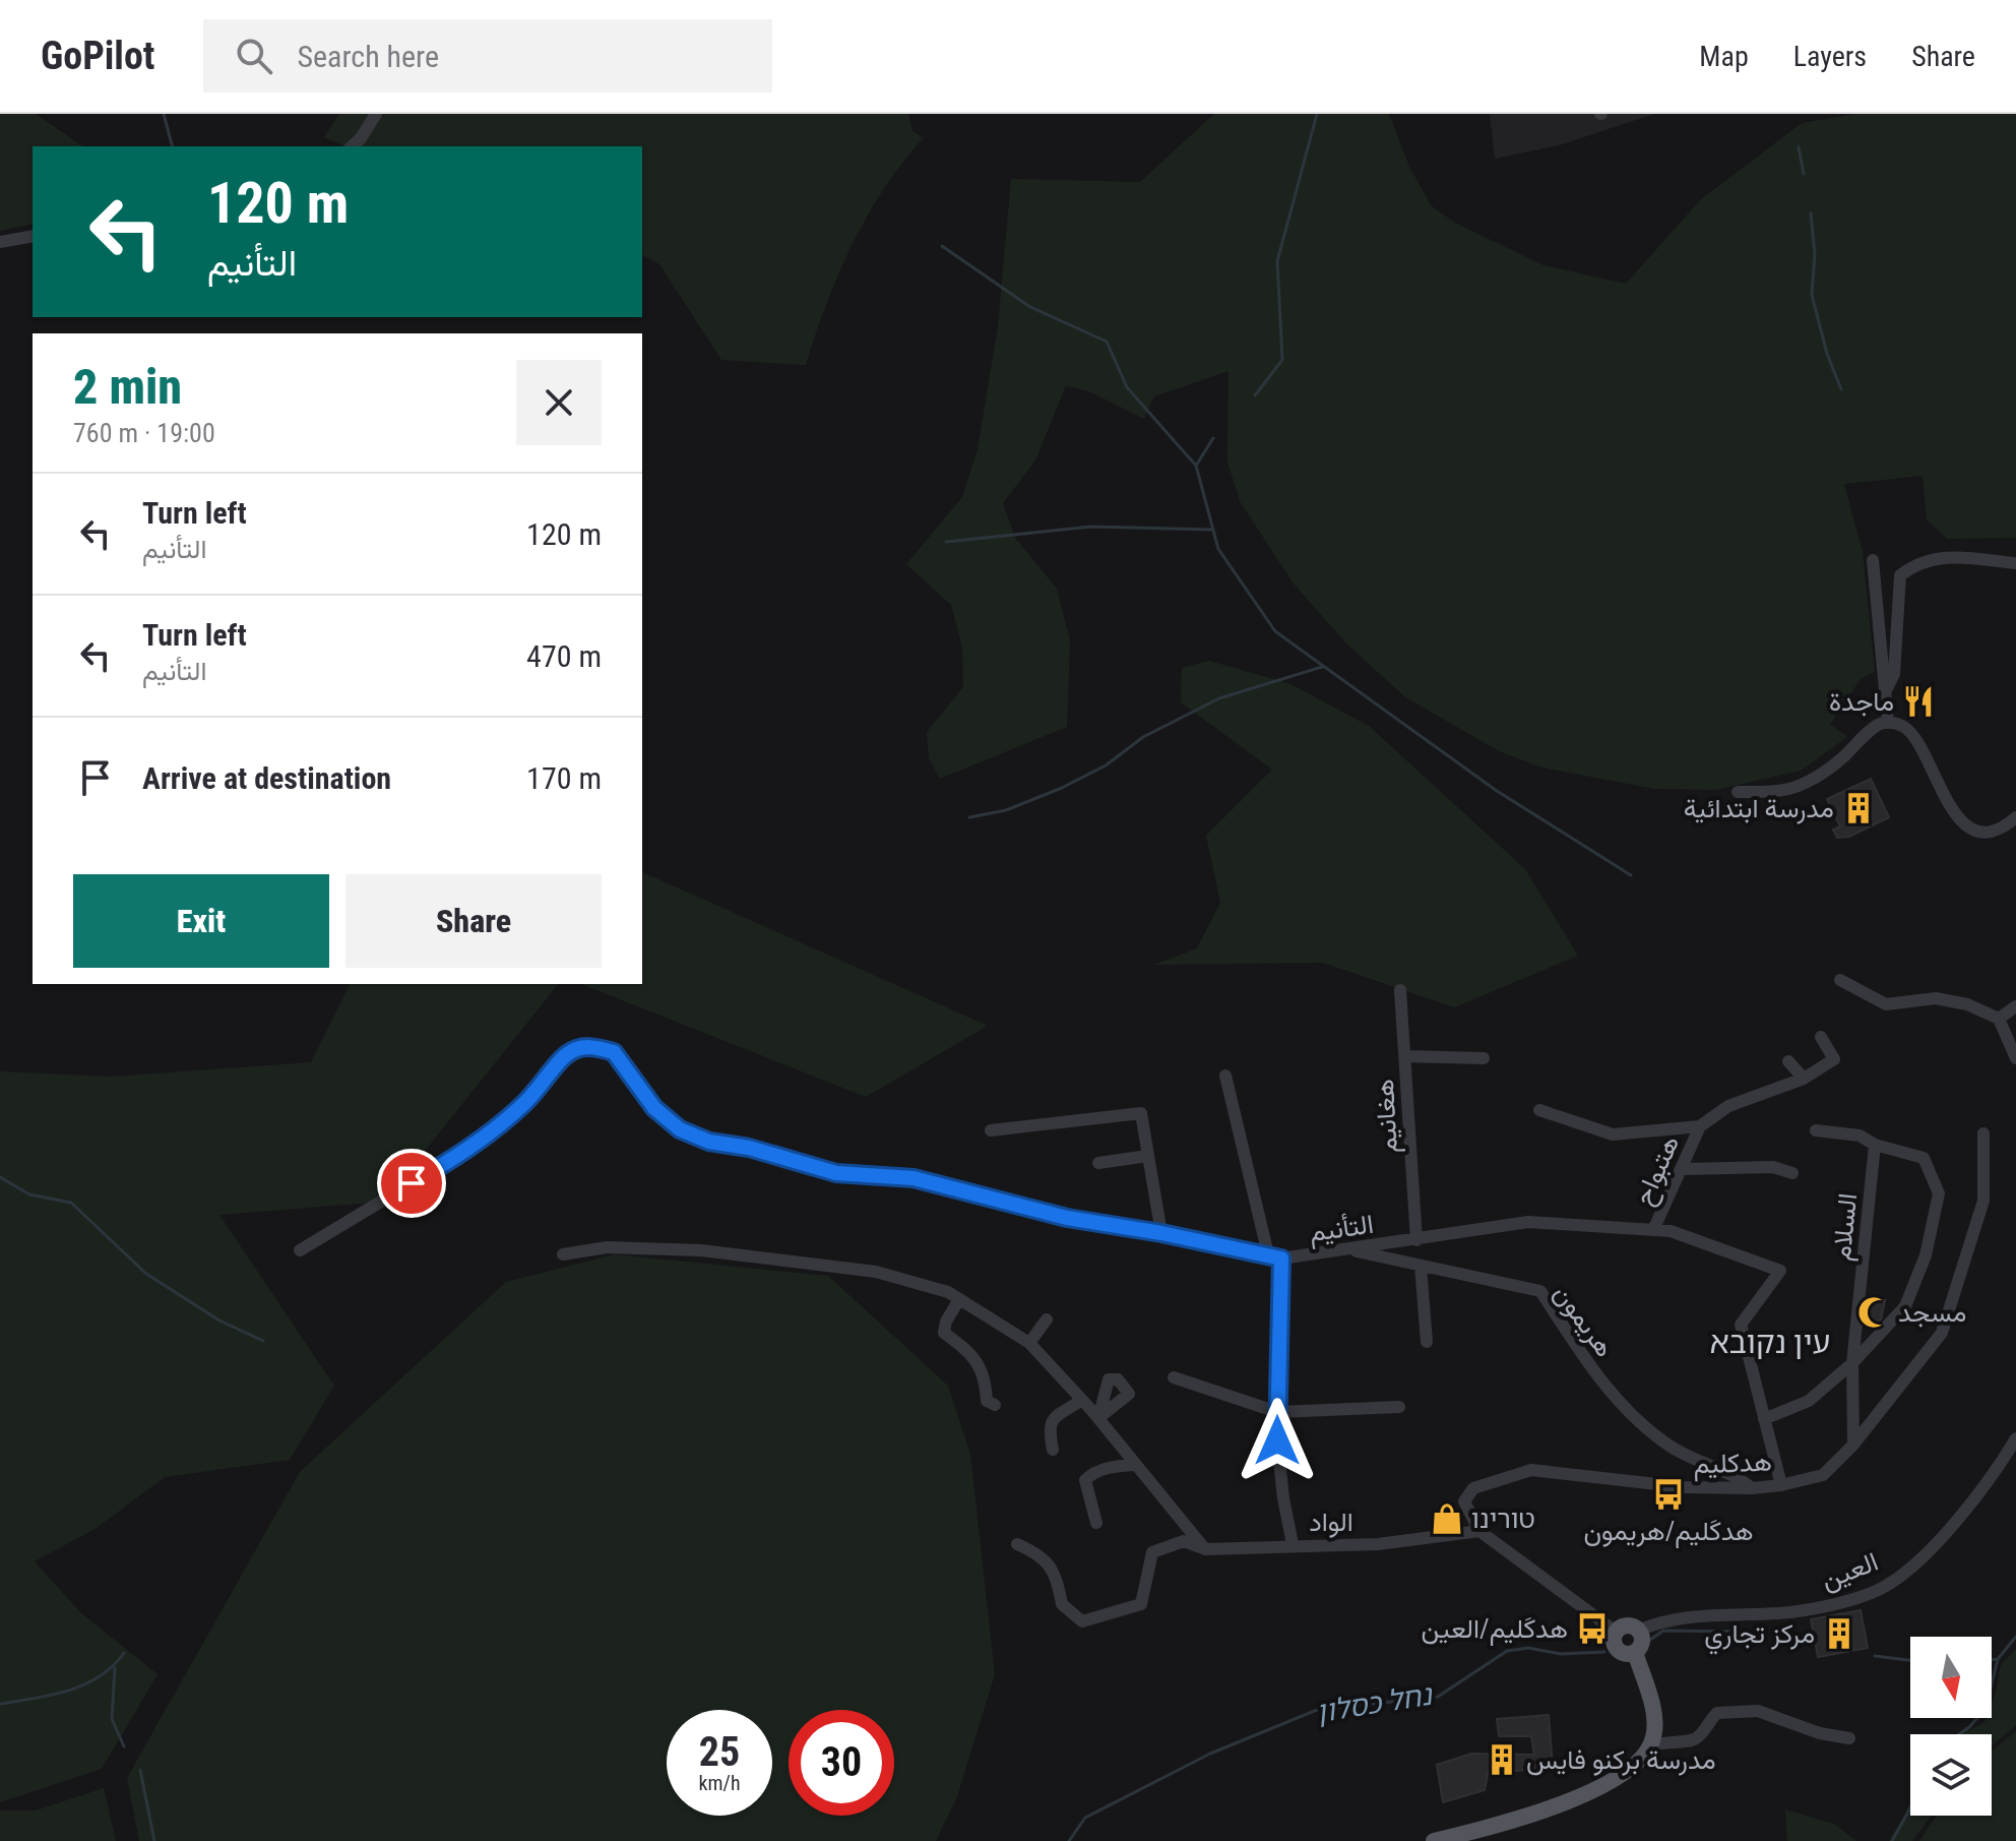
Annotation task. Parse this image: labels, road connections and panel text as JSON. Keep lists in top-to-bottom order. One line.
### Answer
{"streets":{"street":["هغانيم","هتبواح","السلام","التأنيم","هريمون","هدكليم","الواد","العين"]},"crossings":[["هغانيم","التأنيم"],["هتبواح","التأنيم"],["السلام","هدكليم"],["التأنيم","هريمون"],["التأنيم","هدكليم"],["هريمون","هدكليم"],["هدكليم","الواد"]],"districts":["עין נקובא"],"water":["נחל כסלון"],"places":{"restaurant":["ماجدة"],"building":["مدرسة ابتدائية","مركز تجاري","مدرسة بركنو فايس"],"mosque":["مسجد"],"bus stop":["هدكَليم/هريمون","هدكَليم/العين"],"shop":["טורינו"]},"north":"bottom","page":{"header":"GoPilot","search":"Search here","nav":["Map","Layers","Share"],"turn":["120 m","التأنيم"],"heading":["2 min","760 m · 19:00"],"list":[{"name":"Turn left","note":"التأنيم","value":"120 m"},{"name":"Turn left","note":"التأنيم","value":"470 m"},{"name":"Arrive at destination","value":"170 m"}],"buttons":["Exit","Share"],"speed":"25 km/h","limit":"30"}}
